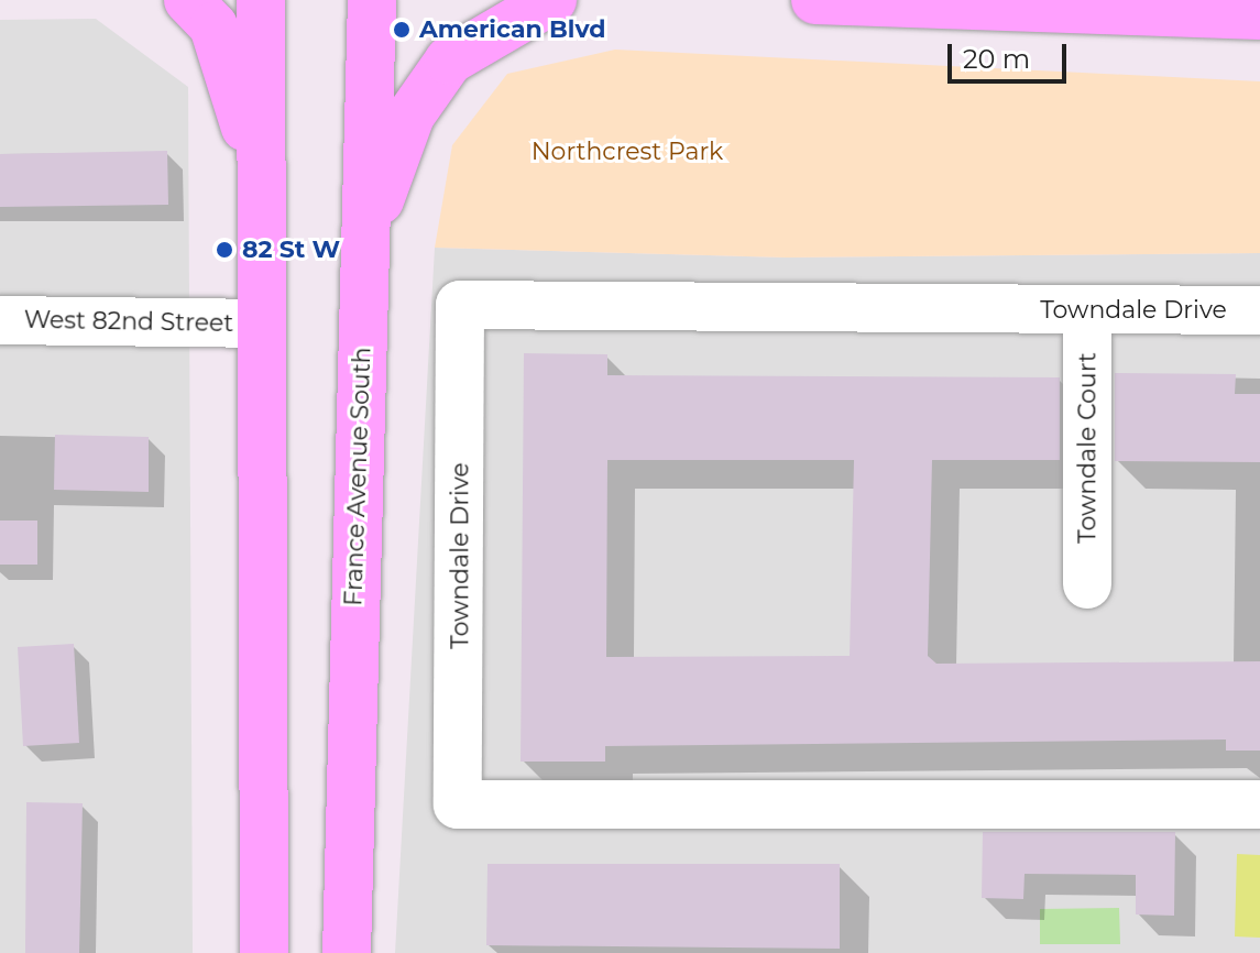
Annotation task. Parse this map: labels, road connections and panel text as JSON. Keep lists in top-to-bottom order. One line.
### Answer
{"streets":{"main road":["France Avenue South"],"street":["Towndale Drive","West 82nd Street","Towndale Court"]},"crossings":[["Towndale Drive","Towndale Court"]],"parks":["Northcrest Park"],"places":["American Blvd","82 St W"],"scale_bar":"20 m"}
